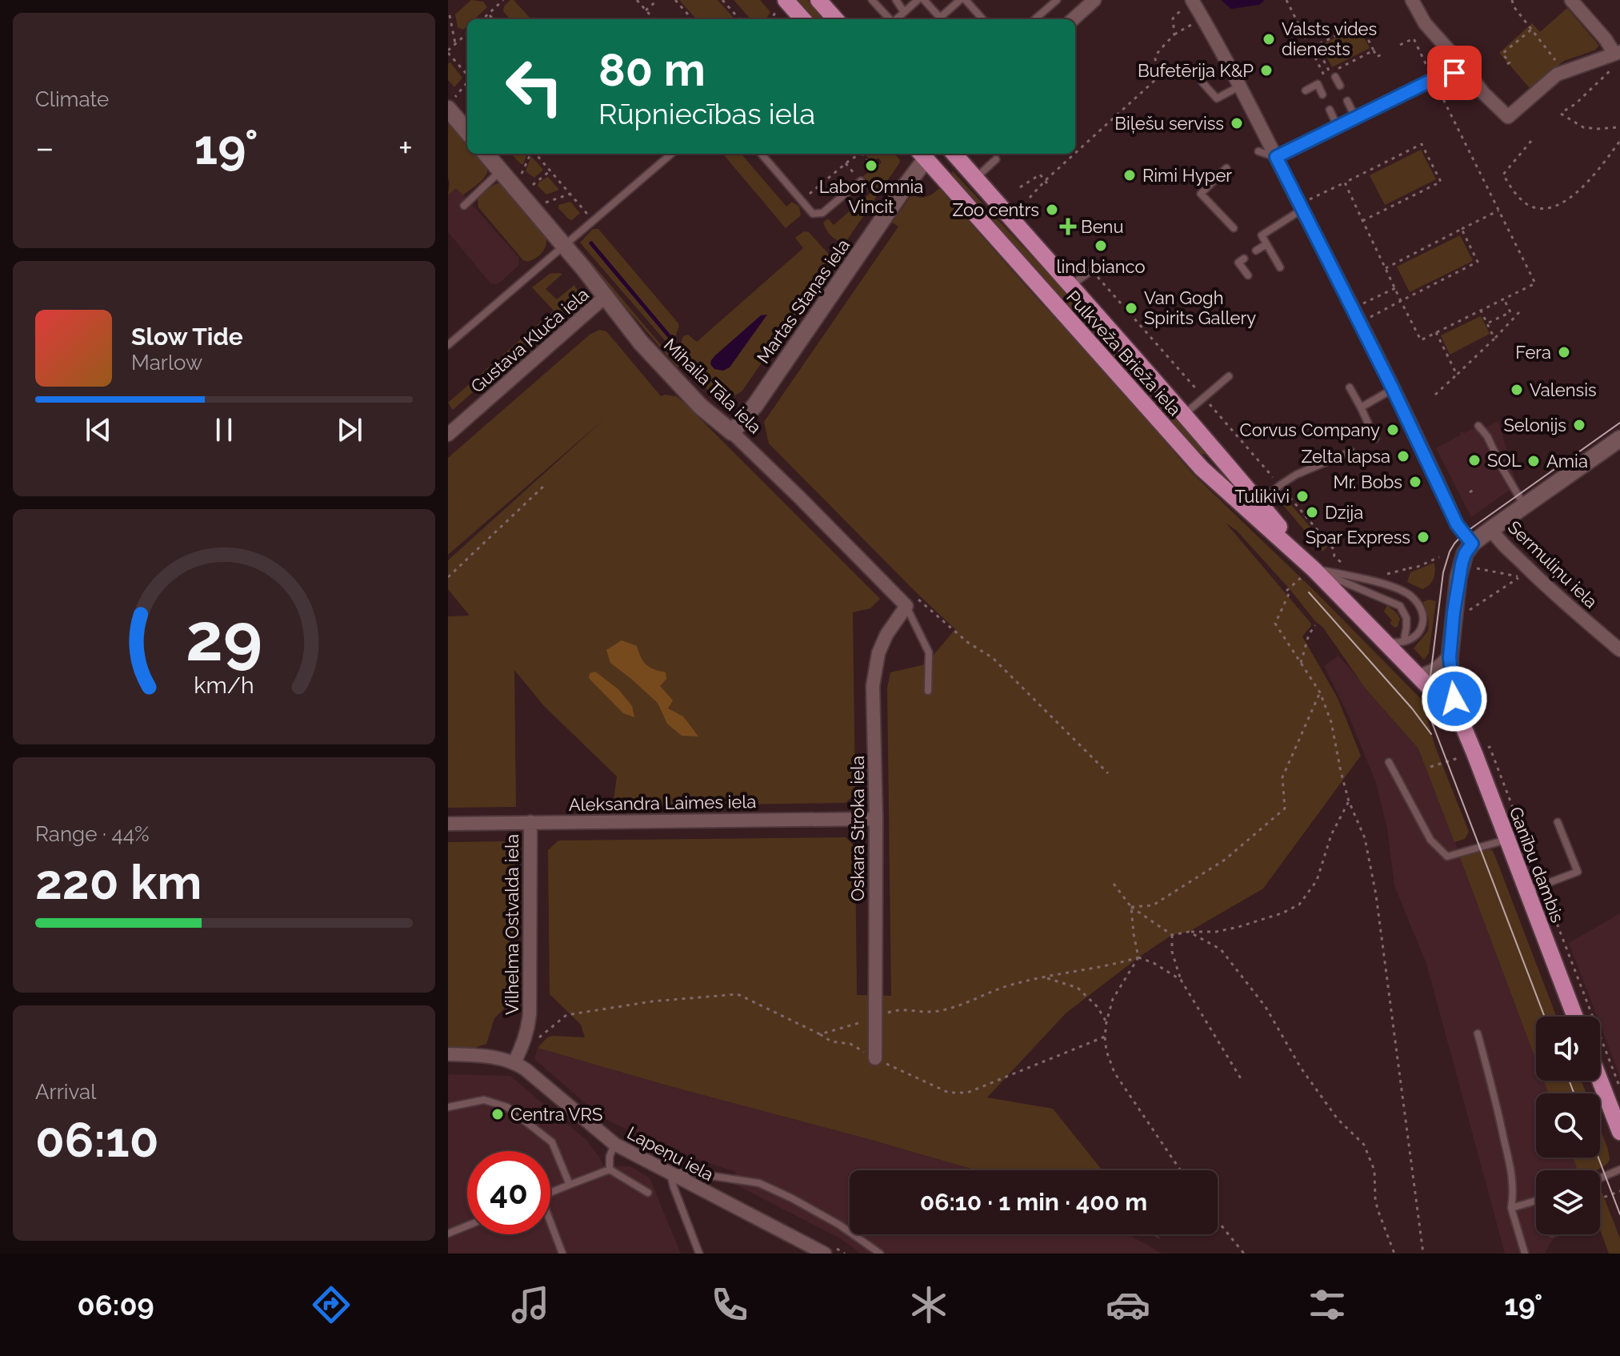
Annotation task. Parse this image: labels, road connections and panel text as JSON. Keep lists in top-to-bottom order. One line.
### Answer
{"streets":{"main road":["Pulkveža Brieža iela","Ganību dambis"],"street":["Martas Staņas iela","Gustava Kluča iela","Mihaila Tāla iela","Sermuliņu iela","Aleksandra Laimes iela","Oskara Stroka iela","Vilhelma Ostvalda iela","Lapeņu iela"]},"crossings":[["Martas Staņas iela","Pulkveža Brieža iela"],["Martas Staņas iela","Mihaila Tāla iela"],["Gustava Kluča iela","Mihaila Tāla iela"],["Pulkveža Brieža iela","Ganību dambis"],["Mihaila Tāla iela","Oskara Stroka iela"],["Aleksandra Laimes iela","Oskara Stroka iela"],["Aleksandra Laimes iela","Vilhelma Ostvalda iela"],["Vilhelma Ostvalda iela","Lapeņu iela"]],"places":{"other":["Valsts vides dienests","Bufetērija K&P","Biļešu serviss","Labor Omnia Vincit","Rimi Hyper","Zoo centrs","lind bianco","Van Gogh Spirits Gallery","Fera","Valensis","Selonijs","Corvus Company","Zelta lapsa","SOL","Amia","Mr. Bobs","Tulikivi","Dzija","Spar Express","Centra VRS"],"health":["Benu"]},"page":{"tile":["Climate",["Range · 44%","220 km"],["Arrival","06:10"]],"turn":["80 m","Rūpniecības iela"],"heat":["−","19°","+"],"song":["Slow Tide","Marlow"],"limit":"40","trip":"06:10 · 1 min · 400 m","tabs":["06:09","19°"],"gauge":["29","km/h"]}}
